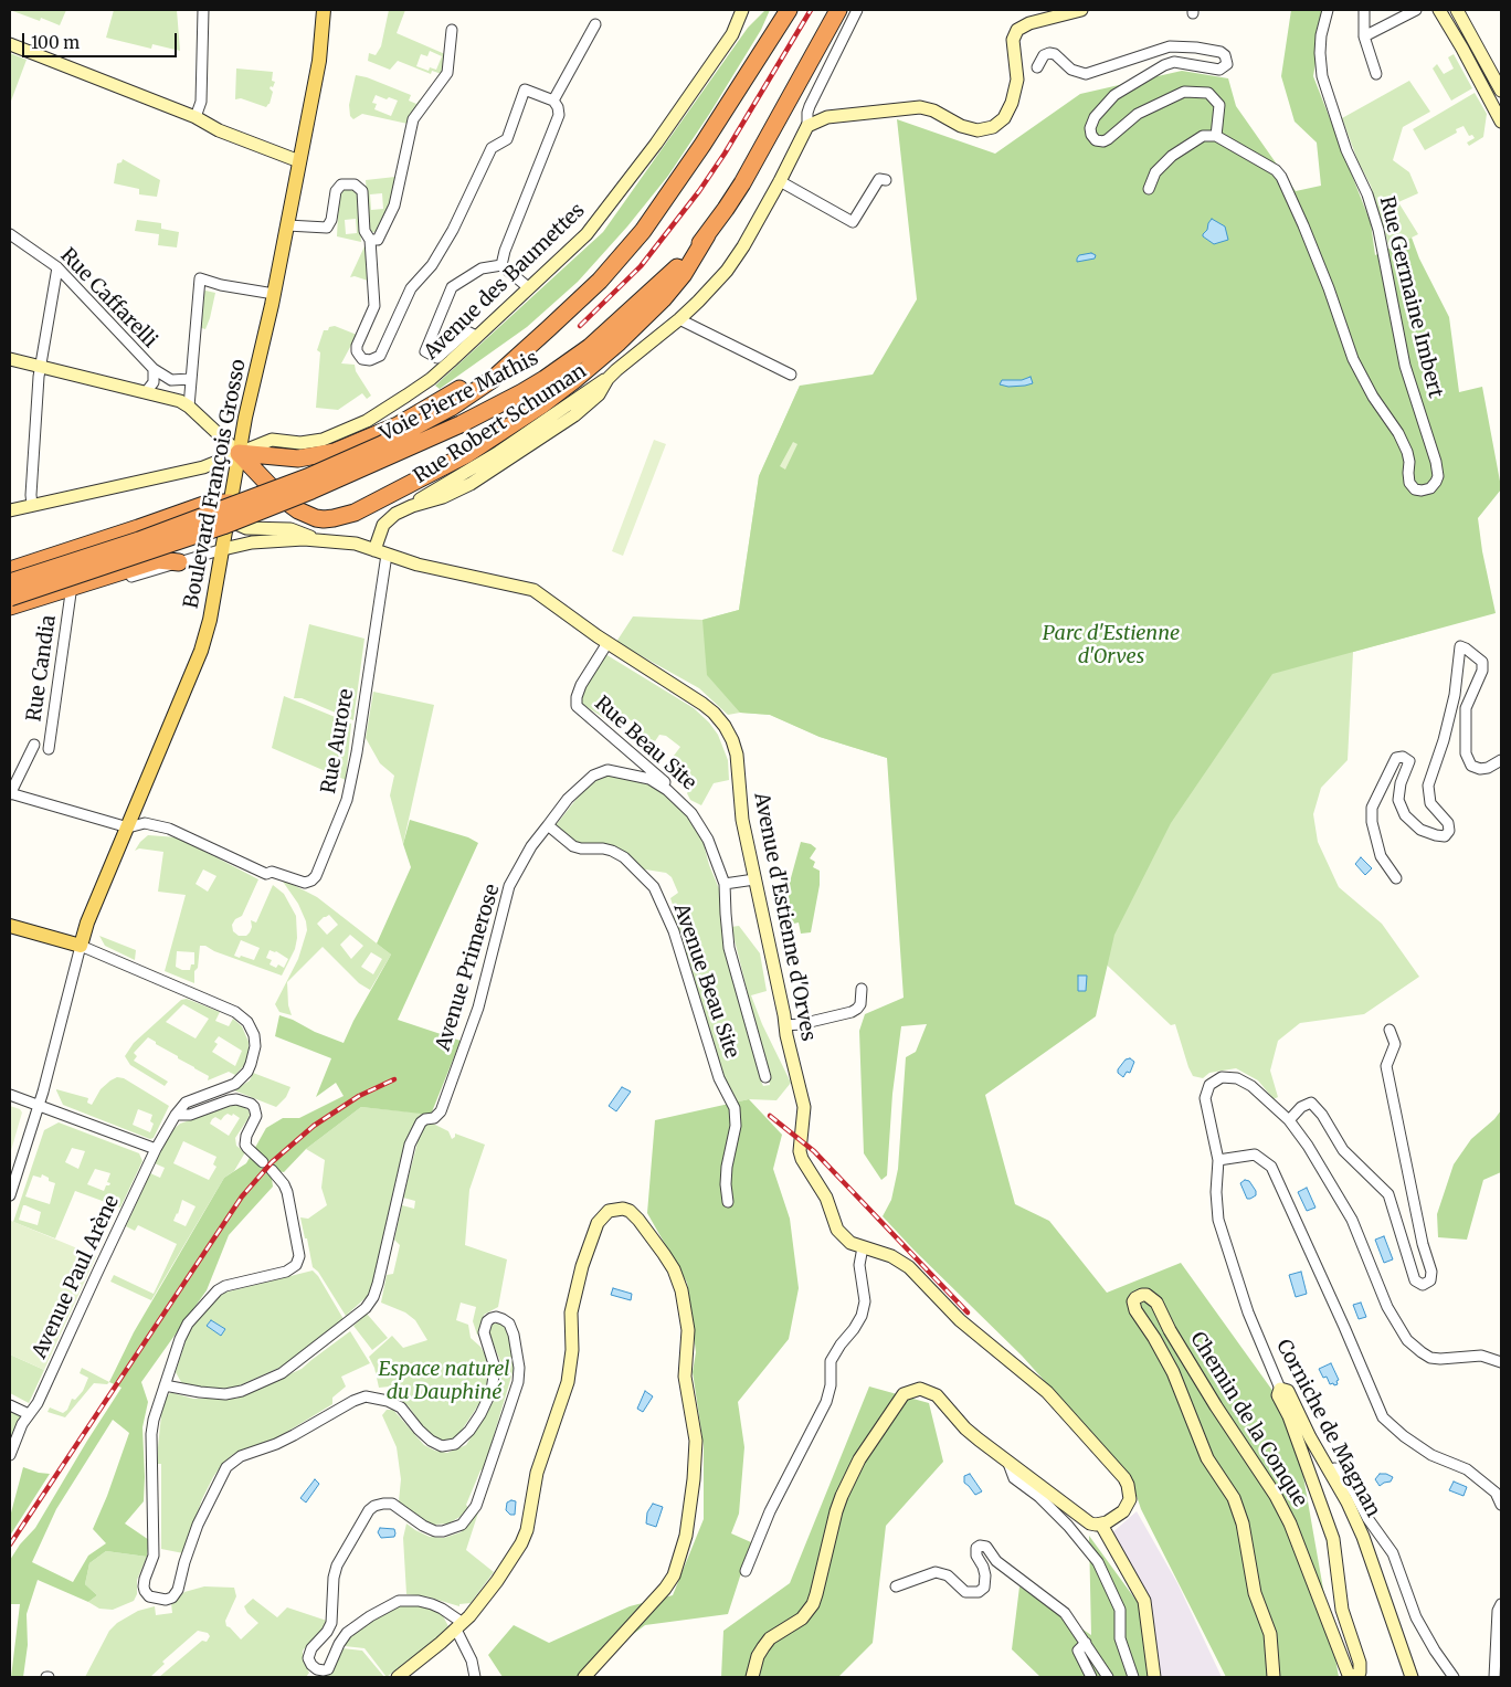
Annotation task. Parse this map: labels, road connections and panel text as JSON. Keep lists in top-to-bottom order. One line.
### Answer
{"streets":{"highway":["Voie Pierre Mathis"],"main road":["Boulevard François Grosso"],"street":["Avenue des Baumettes","Rue Germaine Imbert","Rue Caffarelli","Rue Robert Schuman","Rue Candia","Rue Aurore","Rue Beau Site","Avenue d'Estienne d'Orves","Avenue Primerose","Avenue Beau Site","Avenue Paul Arène","Chemin de la Conque","Corniche de Magnan"]},"crossings":[["Avenue des Baumettes","Boulevard François Grosso"],["Rue Robert Schuman","Rue Aurore"],["Rue Robert Schuman","Avenue d'Estienne d'Orves"],["Boulevard François Grosso","Rue Aurore"],["Boulevard François Grosso","Avenue d'Estienne d'Orves"],["Boulevard François Grosso","Avenue Paul Arène"],["Rue Candia","Avenue d'Estienne d'Orves"],["Rue Aurore","Avenue d'Estienne d'Orves"],["Rue Beau Site","Avenue d'Estienne d'Orves"],["Avenue Primerose","Avenue Beau Site"],["Chemin de la Conque","Corniche de Magnan"]],"parks":["Parc d'Estienne d'Orves","Espace naturel du Dauphiné"],"scale_bar":"100 m"}
